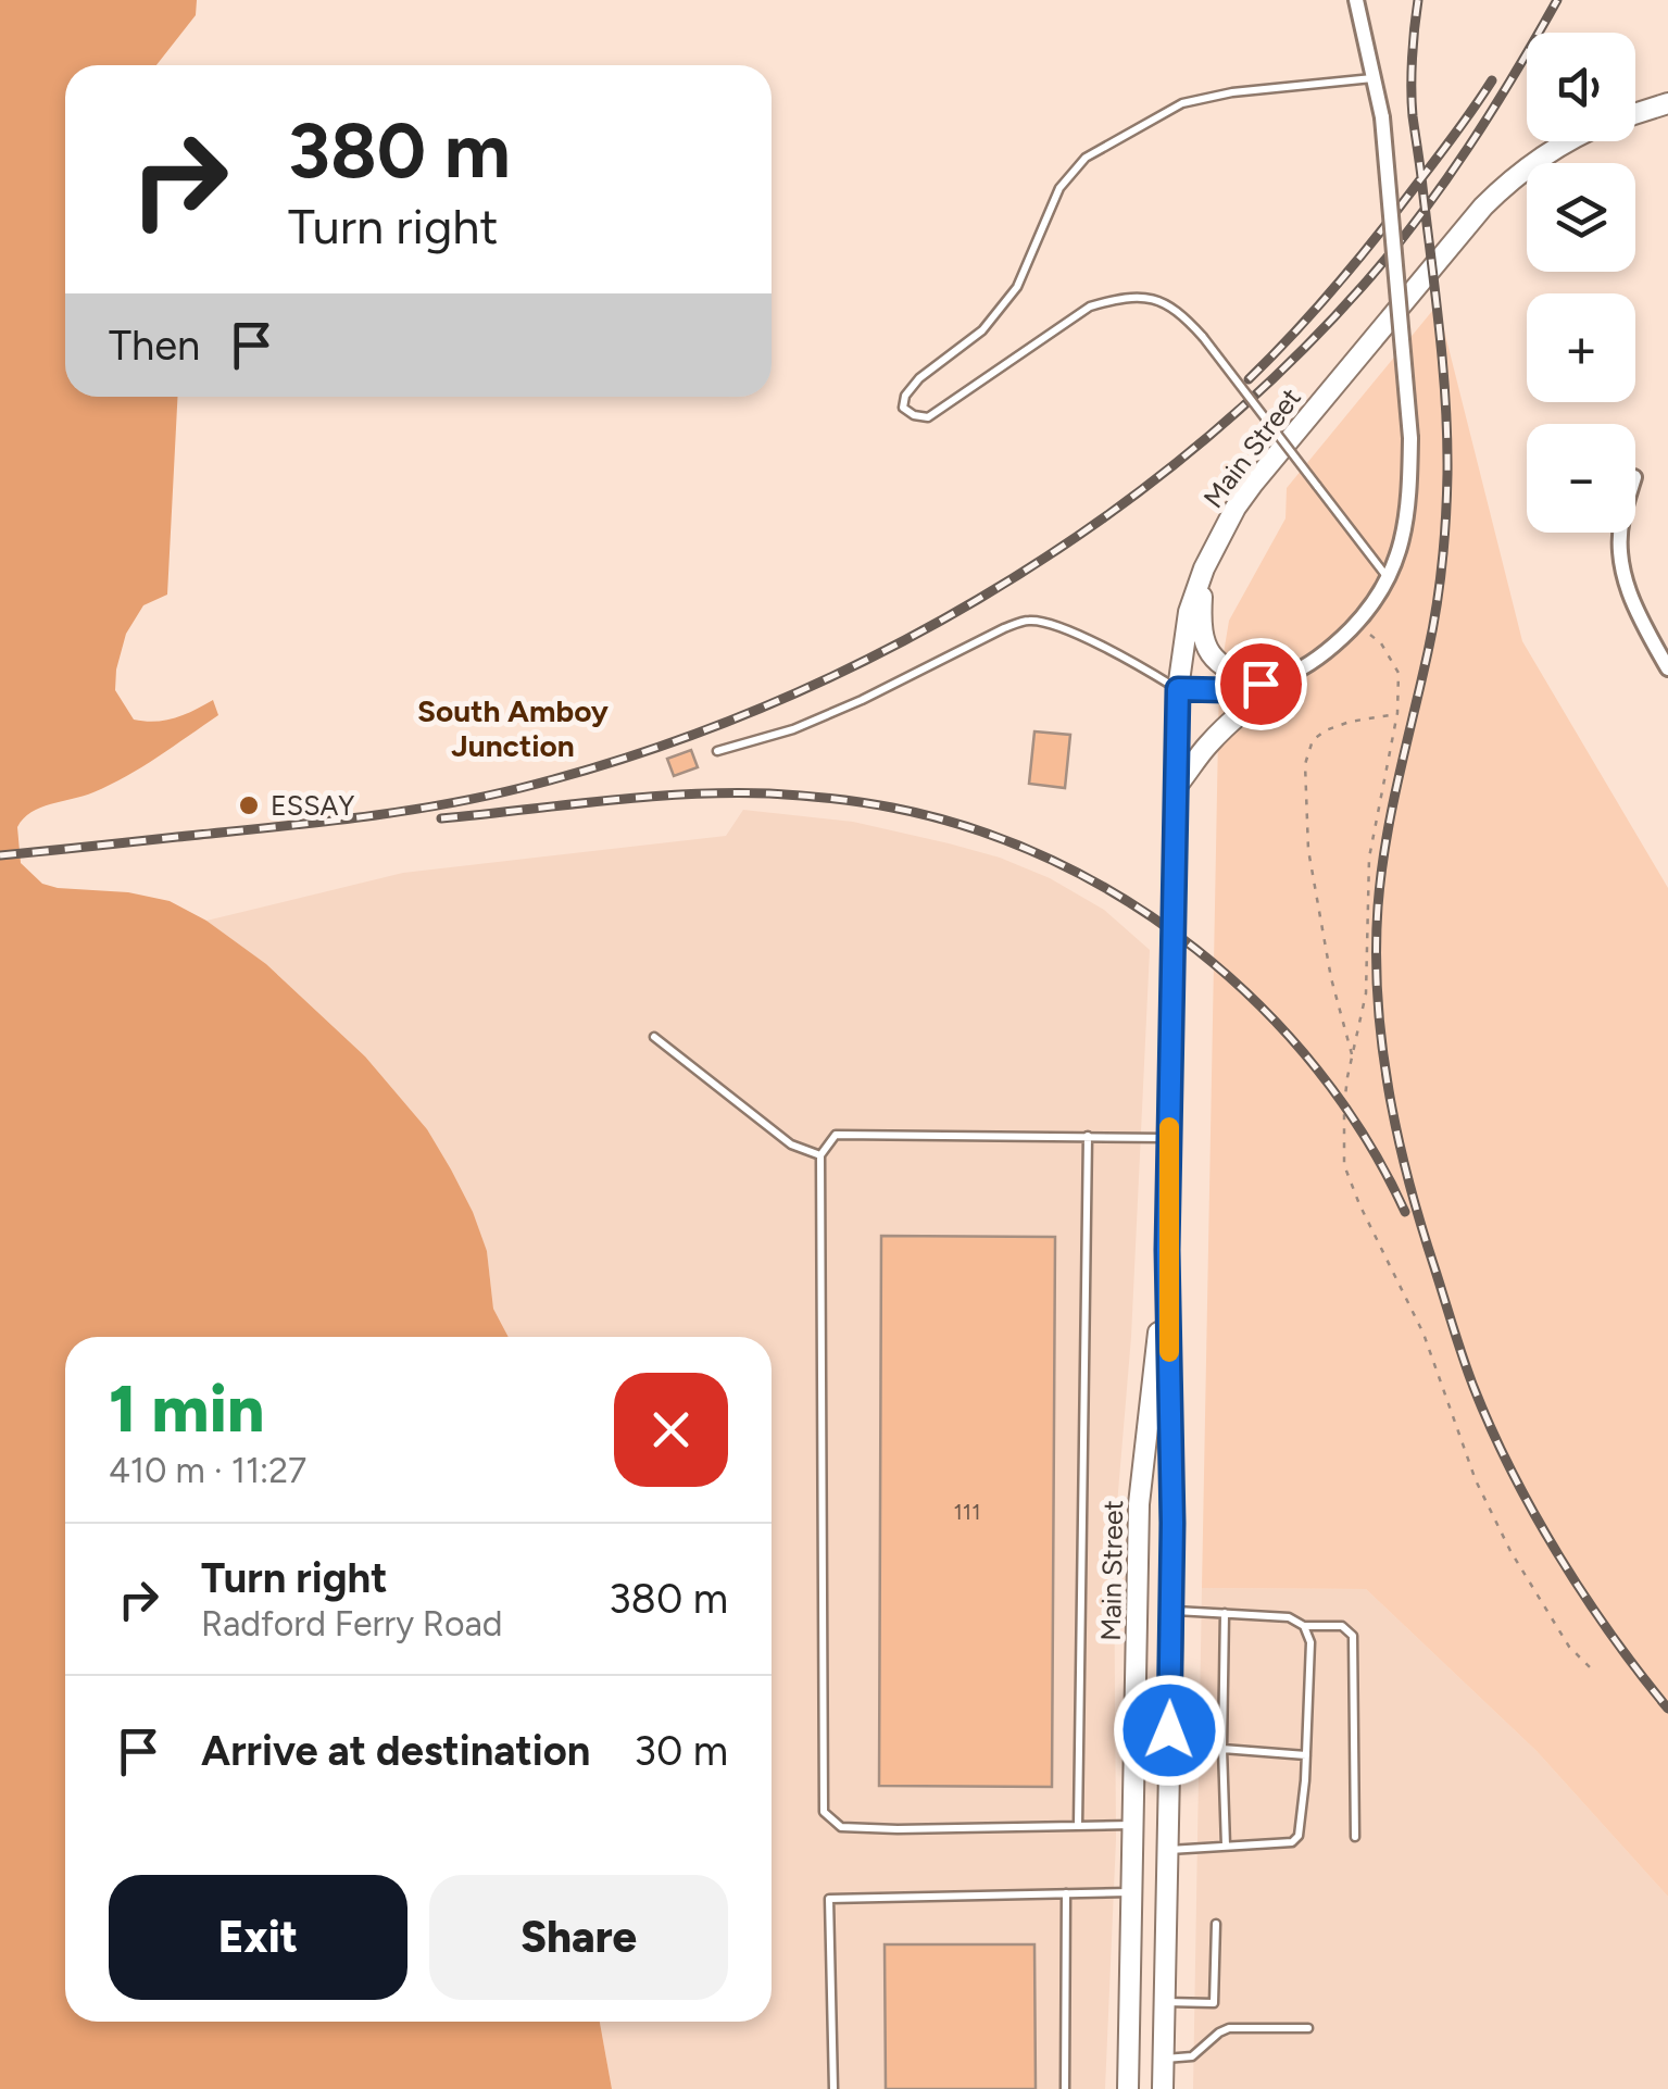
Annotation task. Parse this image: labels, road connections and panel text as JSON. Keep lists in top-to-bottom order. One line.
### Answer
{"streets":{"main road":["Main Street"]},"districts":["South Amboy Junction"],"places":["ESSAY"],"house_numbers":["111"],"page":{"map_buttons":["+","−"],"turn":["380 m","Turn right"],"then":"Then","heading":["1 min","410 m · 11:27"],"list":[{"name":"Turn right","note":"Radford Ferry Road","value":"380 m"},{"name":"Arrive at destination","value":"30 m"}],"buttons":["Exit","Share"]}}
